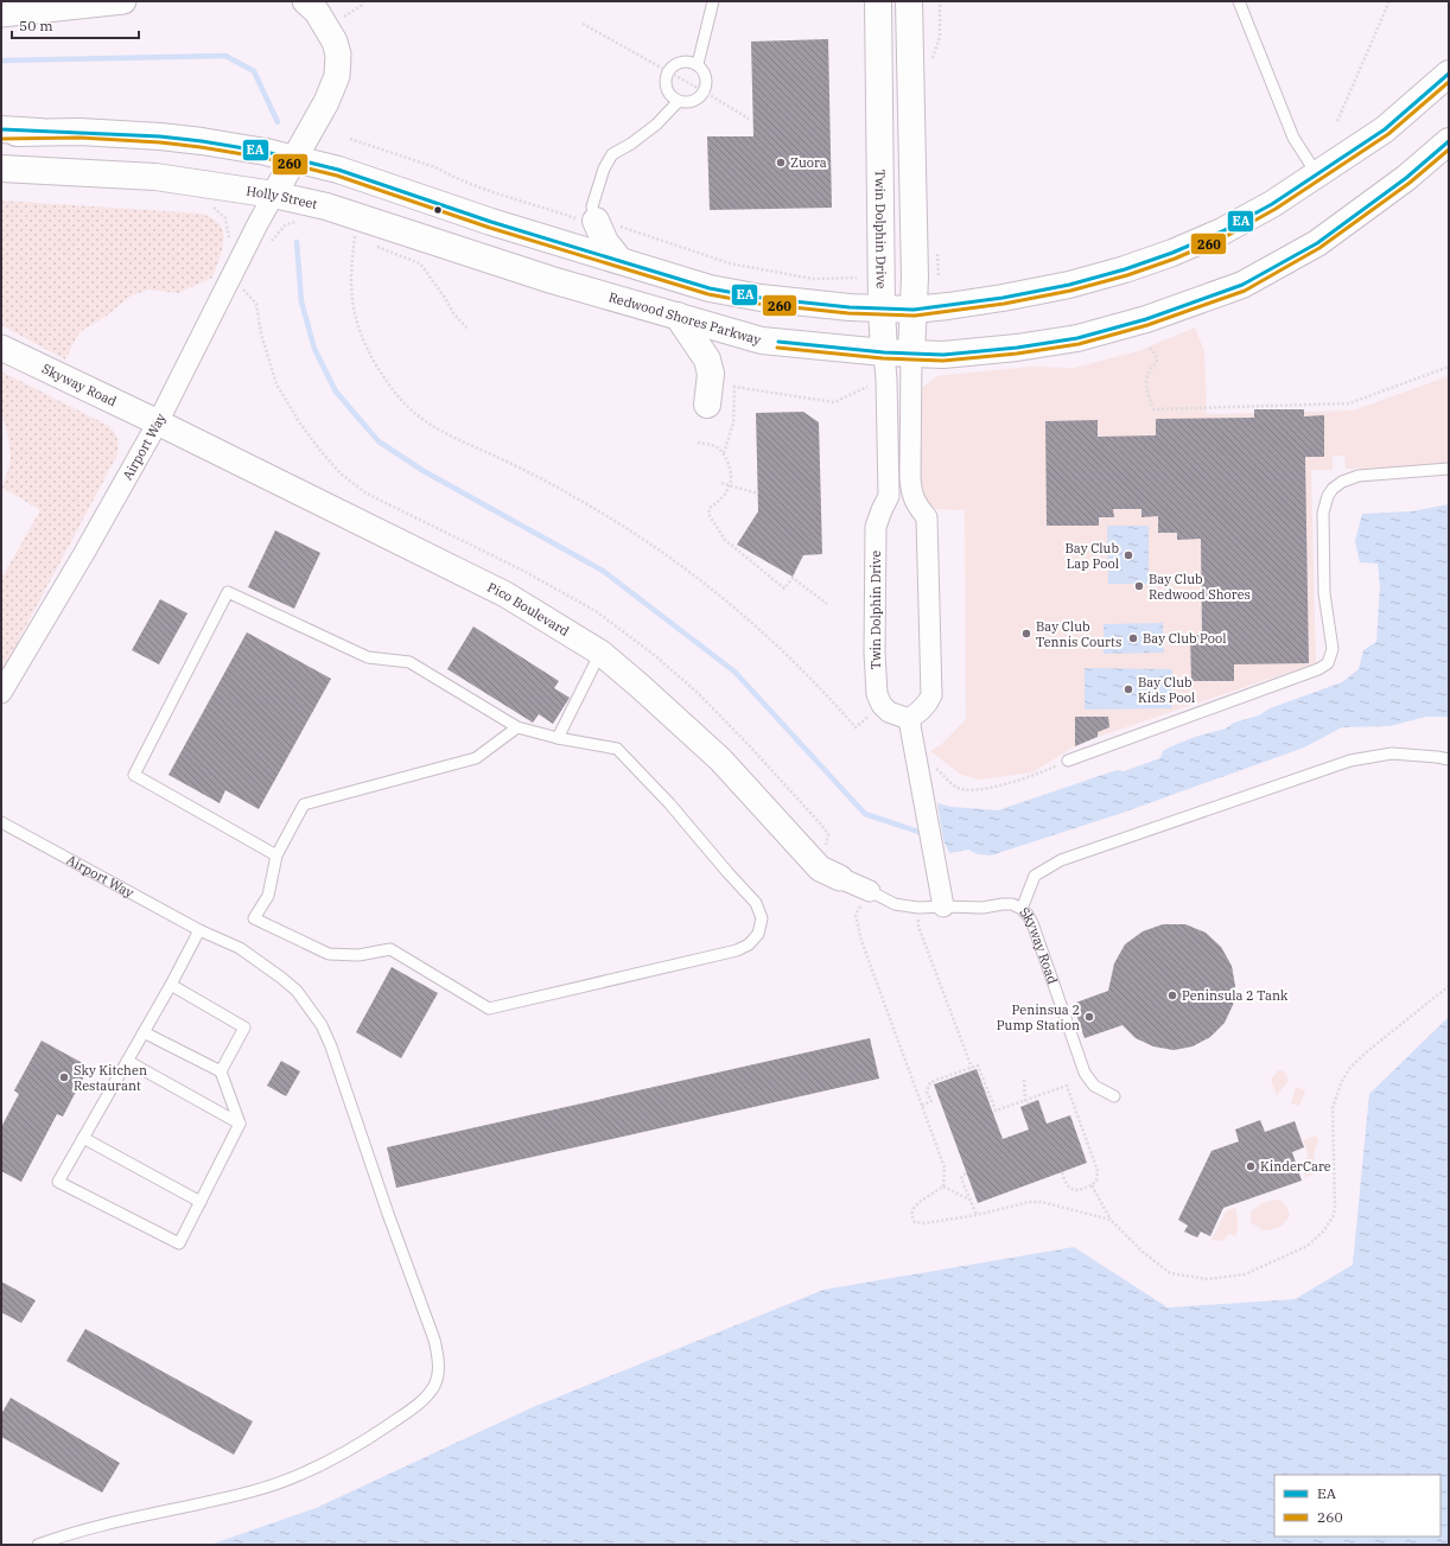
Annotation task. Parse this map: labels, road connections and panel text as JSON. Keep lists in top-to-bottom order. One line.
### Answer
{"streets":{"main road":["Holly Street","Twin Dolphin Drive","Redwood Shores Parkway"],"street":["Skyway Road","Airport Way","Pico Boulevard"]},"crossings":[["Holly Street","Redwood Shores Parkway"],["Holly Street","Airport Way"],["Twin Dolphin Drive","Redwood Shores Parkway"],["Skyway Road","Airport Way"],["Skyway Road","Pico Boulevard"],["Airport Way","Pico Boulevard"]],"places":["Zuora","Bay Club Lap Pool","Bay Club Redwood Shores","Bay Club Tennis Courts","Bay Club Pool","Bay Club Kids Pool","Peninsula 2 Tank","Peninsua 2 Pump Station","Sky Kitchen Restaurant","KinderCare"],"lines":["transit line EA","transit line 260"],"legend":["EA","260"],"scale_bar":"50 m"}
